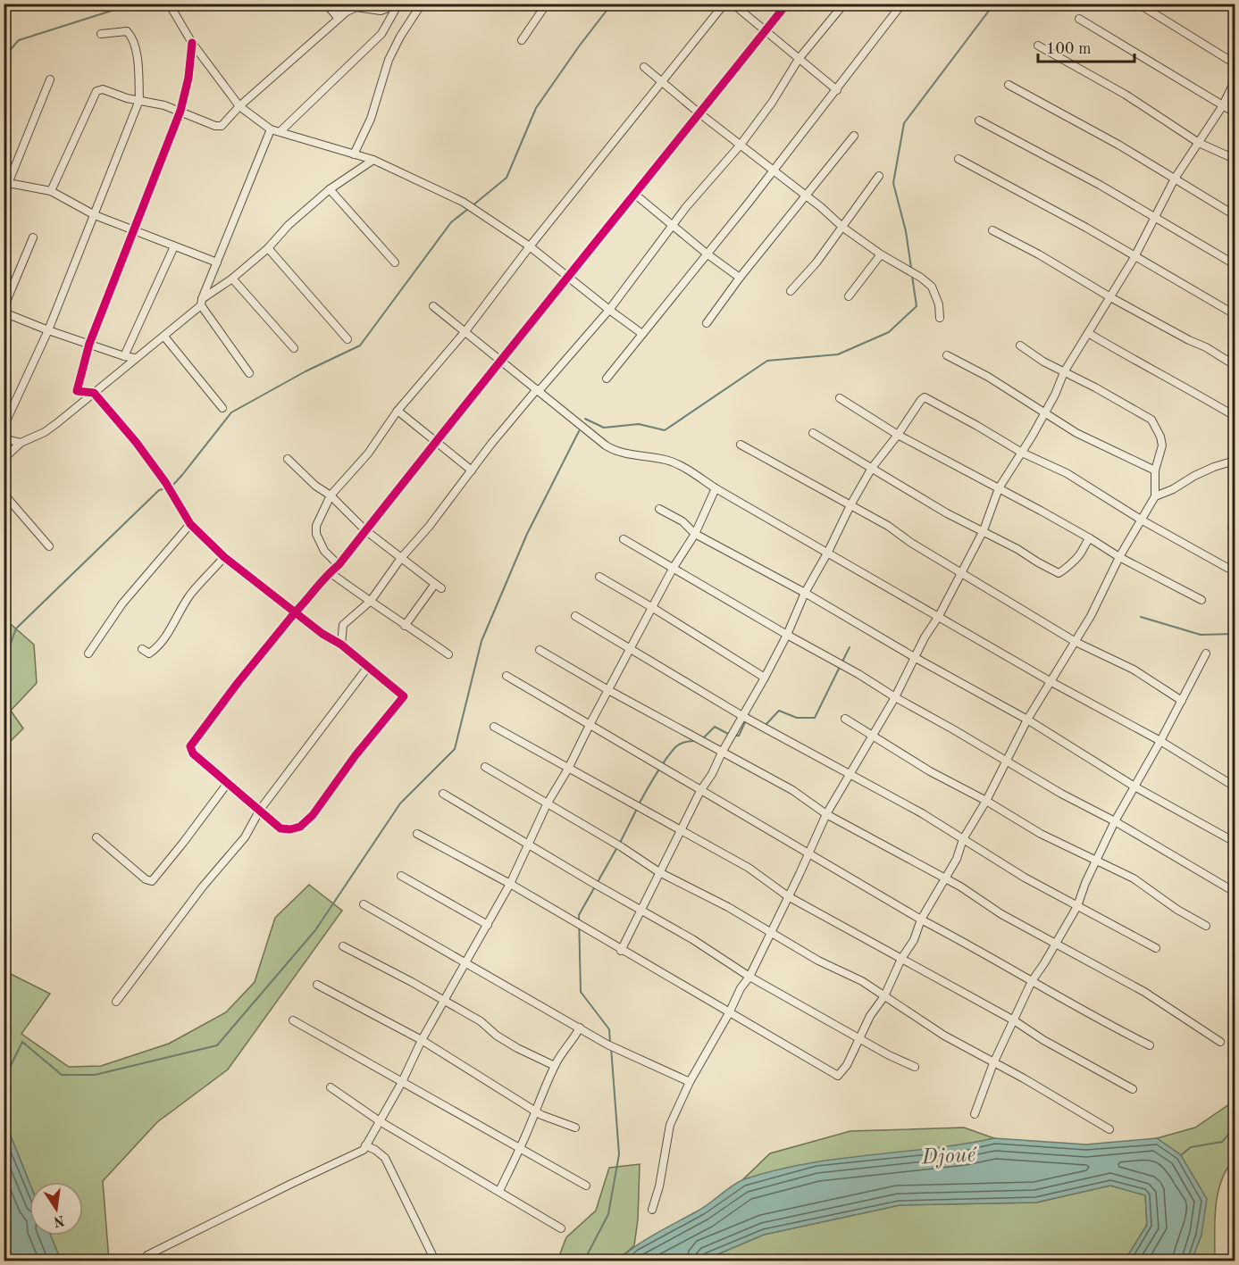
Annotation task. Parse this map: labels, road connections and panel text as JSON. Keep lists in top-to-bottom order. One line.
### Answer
{"water":["Djoué"],"scale_bar":"100 m","north":"bottom"}
